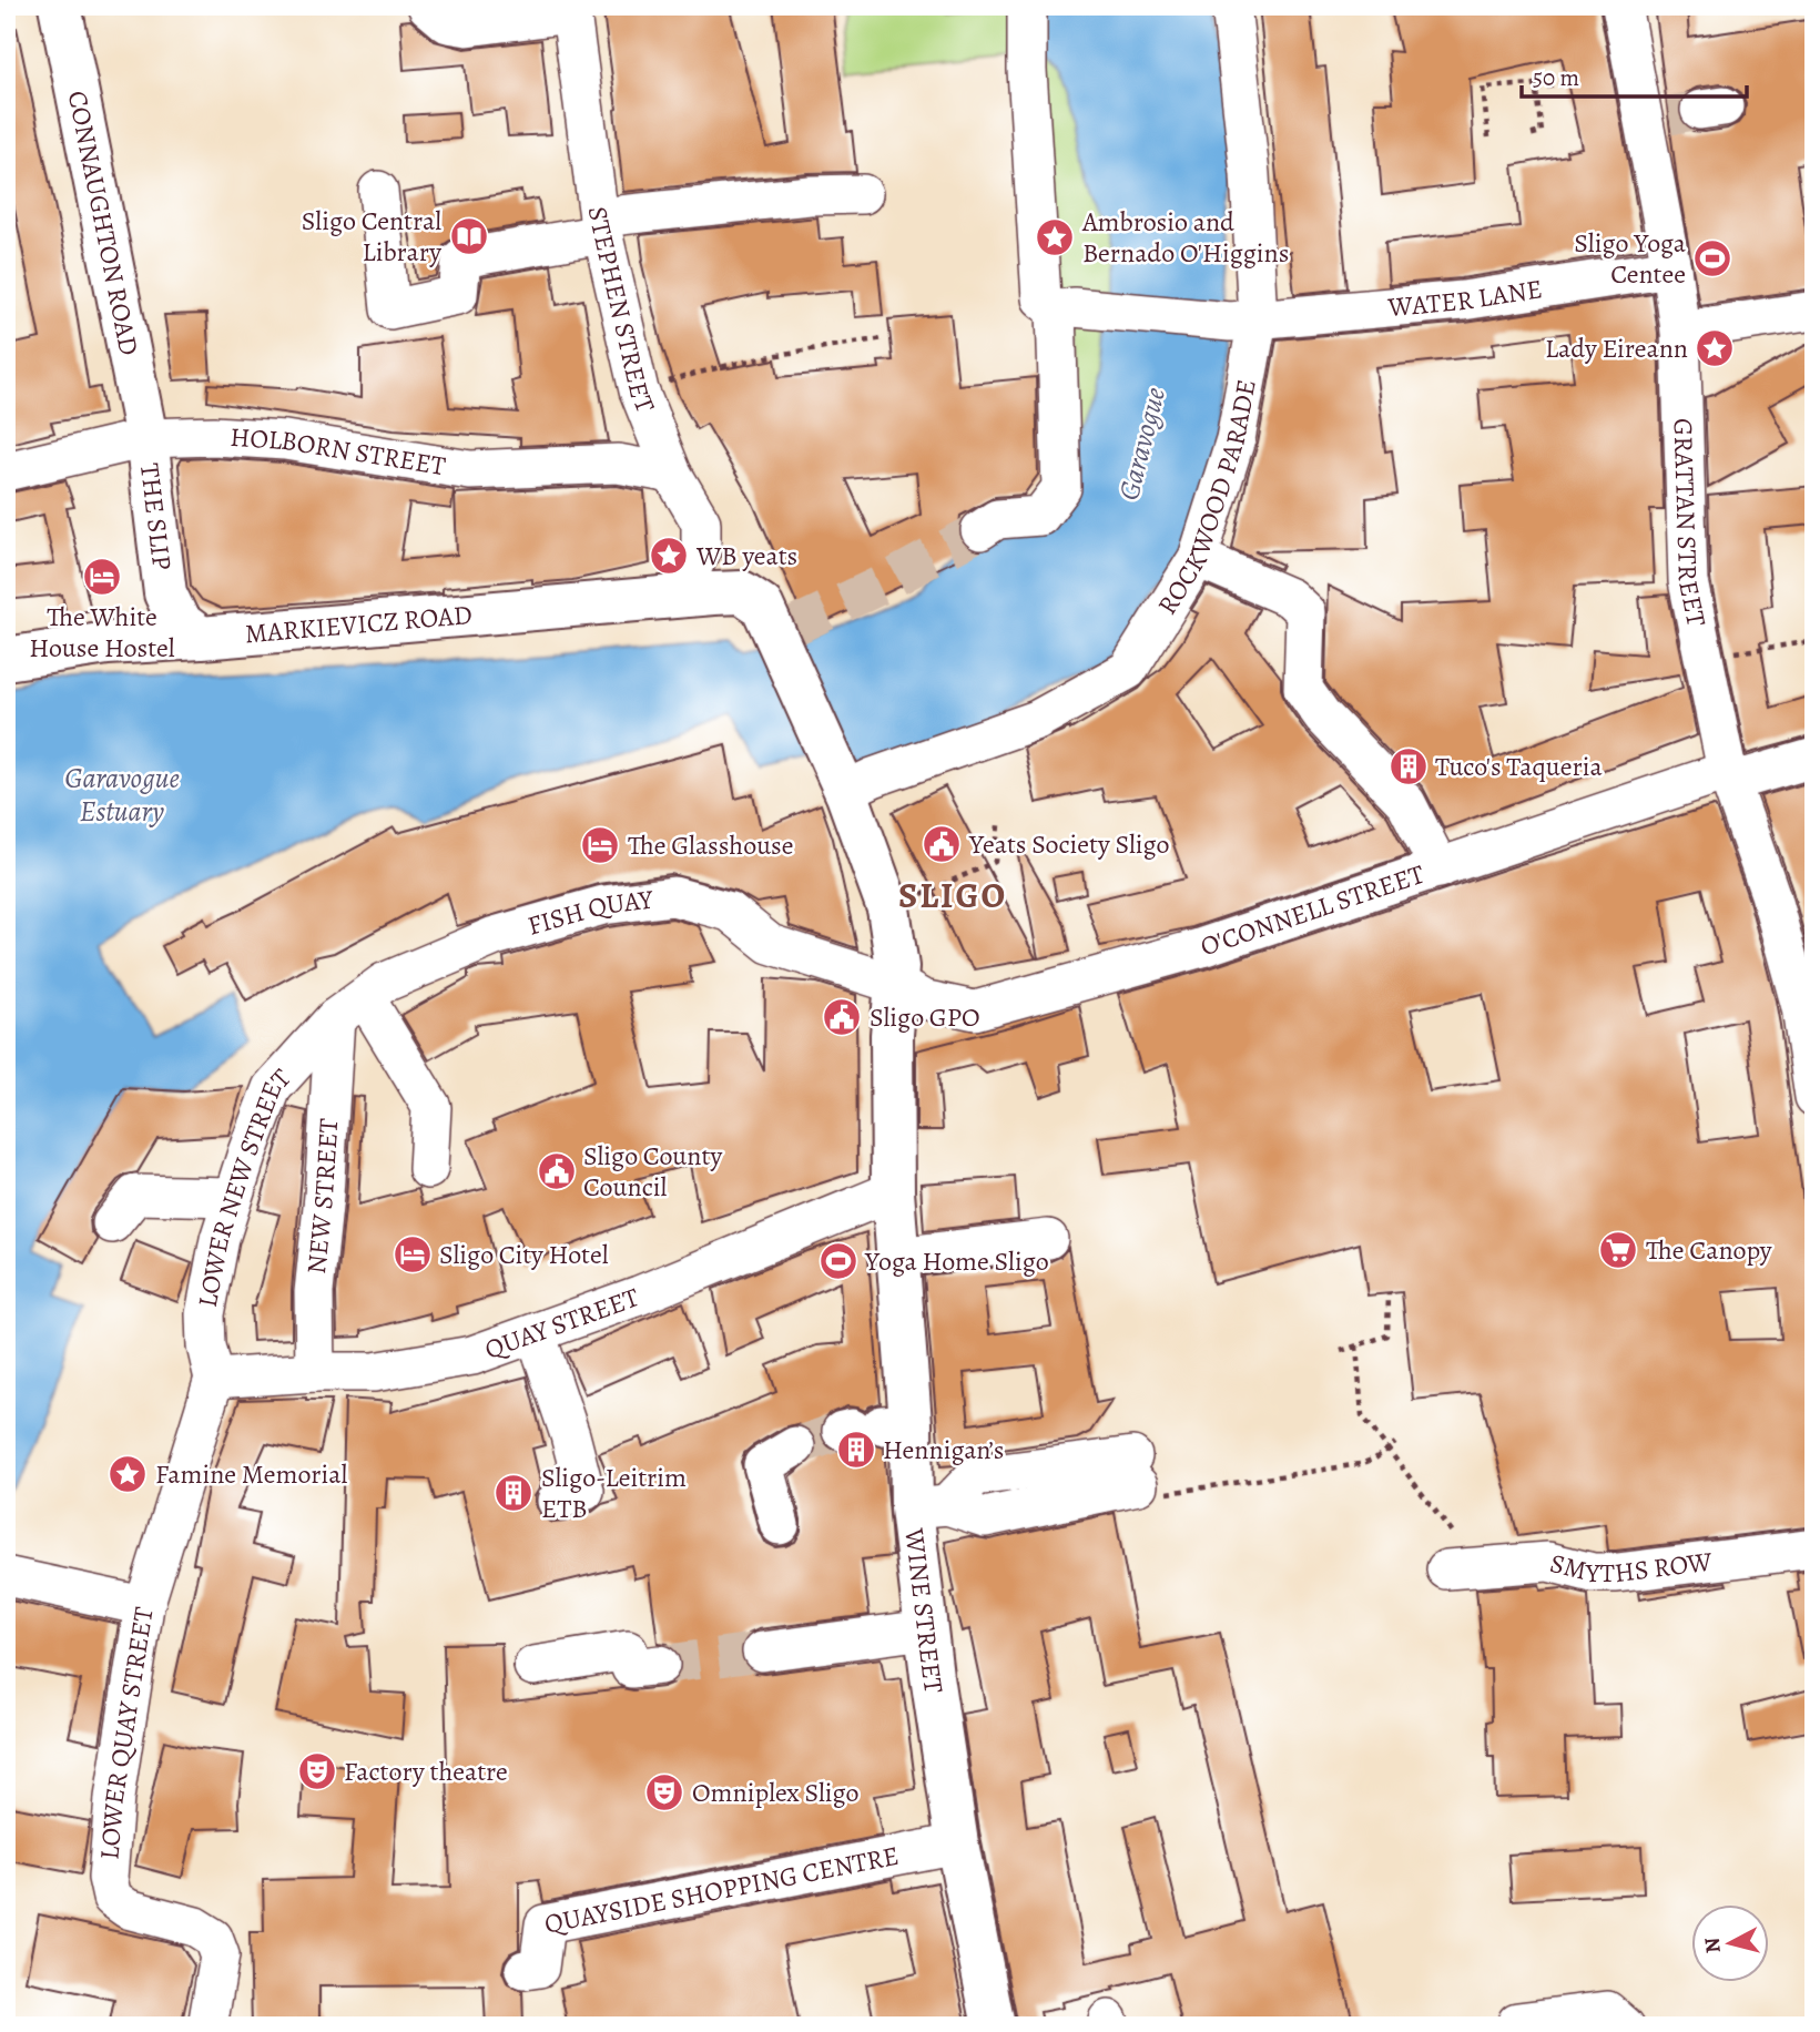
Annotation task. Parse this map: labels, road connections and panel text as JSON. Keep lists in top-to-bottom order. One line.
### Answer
{"streets":{"main road":["CONNAUGHTON ROAD","THE SLIP","MARKIEVICZ ROAD","WINE STREET"],"street":["WATER LANE","STEPHEN STREET","HOLBORN STREET","ROCKWOOD PARADE","GRATTAN STREET","O'CONNELL STREET","FISH QUAY","LOWER NEW STREET","NEW STREET","QUAY STREET","SMYTHS ROW","LOWER QUAY STREET","QUAYSIDE SHOPPING CENTRE"]},"crossings":[["CONNAUGHTON ROAD","HOLBORN STREET"],["CONNAUGHTON ROAD","THE SLIP"],["WATER LANE","ROCKWOOD PARADE"],["WATER LANE","GRATTAN STREET"],["STEPHEN STREET","HOLBORN STREET"],["STEPHEN STREET","MARKIEVICZ ROAD"],["HOLBORN STREET","THE SLIP"],["ROCKWOOD PARADE","MARKIEVICZ ROAD"],["THE SLIP","MARKIEVICZ ROAD"],["GRATTAN STREET","O'CONNELL STREET"],["MARKIEVICZ ROAD","WINE STREET"],["O'CONNELL STREET","FISH QUAY"],["O'CONNELL STREET","WINE STREET"],["FISH QUAY","LOWER NEW STREET"],["FISH QUAY","NEW STREET"],["FISH QUAY","WINE STREET"],["LOWER NEW STREET","NEW STREET"],["LOWER NEW STREET","QUAY STREET"],["LOWER NEW STREET","LOWER QUAY STREET"],["NEW STREET","QUAY STREET"],["QUAY STREET","WINE STREET"],["QUAY STREET","LOWER QUAY STREET"],["WINE STREET","QUAYSIDE SHOPPING CENTRE"]],"districts":["SLIGO"],"water":["Garavogue","Garavogue Estuary"],"places":{"library":["Sligo Central Library"],"place":["Ambrosio and Bernado O'Higgins","Lady Eireann","WB yeats","Famine Memorial"],"sports":["Sligo Yoga Centee","Yoga Home Sligo"],"hotel":["The White House Hostel","The Glasshouse","Sligo City Hotel"],"building":["Tuco's Taqueria","Hennigan’s","Sligo-Leitrim ETB"],"public building":["Yeats Society Sligo","Sligo GPO","Sligo County Council"],"supermarket":["The Canopy"],"theatre":["Factory theatre","Omniplex Sligo"]},"scale_bar":"50 m","north":"left"}
